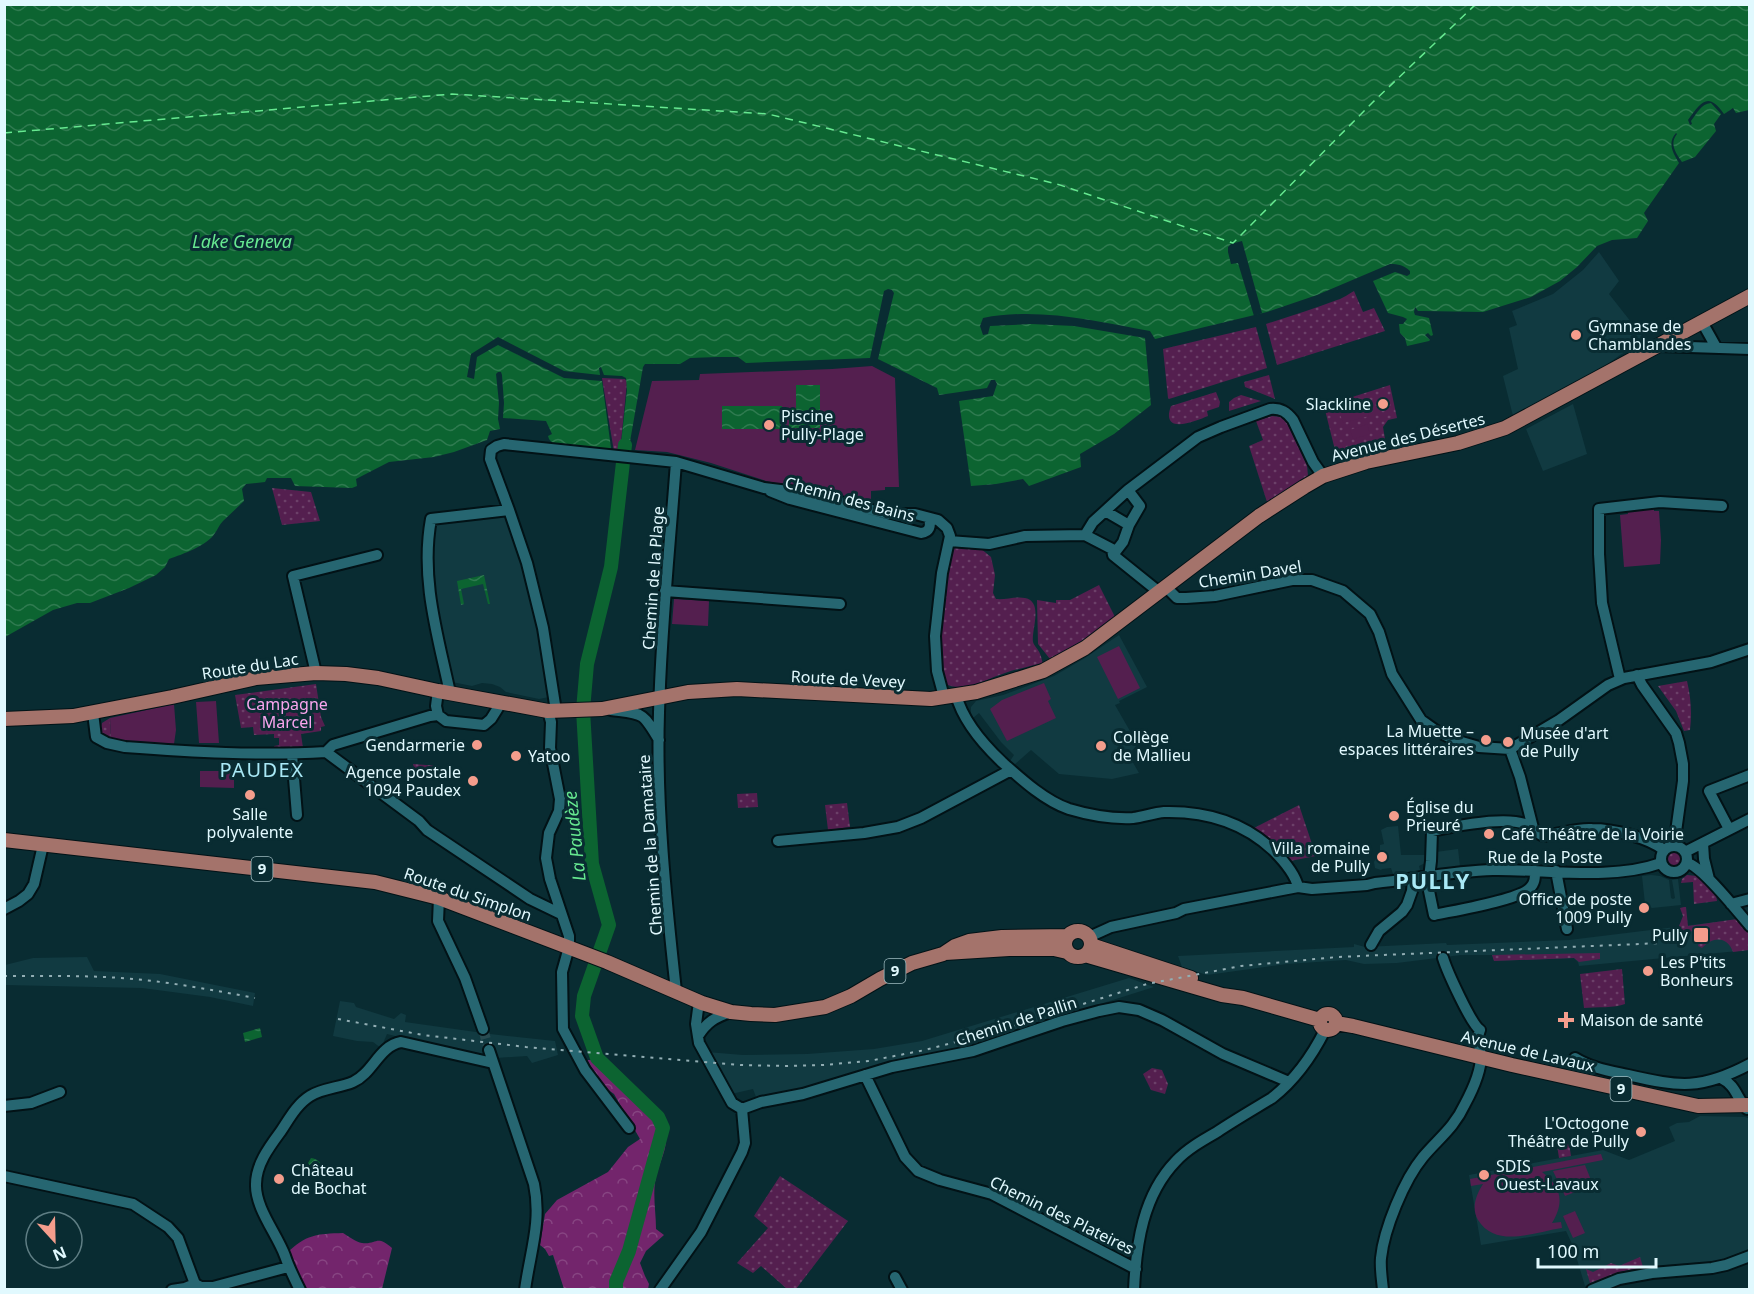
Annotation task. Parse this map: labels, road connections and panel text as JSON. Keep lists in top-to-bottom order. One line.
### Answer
{"streets":{"main road":["Avenue des Désertes","Route du Lac","Route de Vevey","9","Route du Simplon","Avenue de Lavaux"],"street":["Chemin des Bains","Chemin Davel","Chemin de la Plage","Chemin de la Damataire","Rue de la Poste","Chemin de Pallin","Chemin des Plateires"]},"crossings":[["Avenue des Désertes","Chemin Davel"],["Avenue des Désertes","Route de Vevey"],["Chemin des Bains","Chemin de la Plage"],["Chemin Davel","Route de Vevey"],["Chemin de la Plage","Route de Vevey"],["Chemin de la Plage","Chemin de la Damataire"],["Route du Lac","Route de Vevey"],["Route de Vevey","Chemin de la Damataire"],["Chemin de la Damataire","9"],["Chemin de la Damataire","Route du Simplon"],["Rue de la Poste","9"],["Rue de la Poste","Avenue de Lavaux"],["9","Route du Simplon"],["9","Avenue de Lavaux"],["Chemin de Pallin","Chemin des Plateires"]],"districts":["PAUDEX","PULLY"],"water":["Lake Geneva","La Paudèze"],"parks":["Campagne Marcel"],"places":{"other":["Gymnase de Chamblandes","Slackline","Piscine Pully-Plage","La Muette – espaces littéraires","Musée d'art de Pully","Gendarmerie","Collège de Mallieu","Yatoo","Agence postale 1094 Paudex","Salle polyvalente","Église du Prieuré","Café Théâtre de la Voirie","Villa romaine de Pully","Office de poste 1009 Pully","Les P'tits Bonheurs","L'Octogone Théâtre de Pully","SDIS Ouest-Lavaux","Château de Bochat"],"transit":["Pully"],"health":["Maison de santé"]},"scale_bar":"100 m","north":"bottom"}
